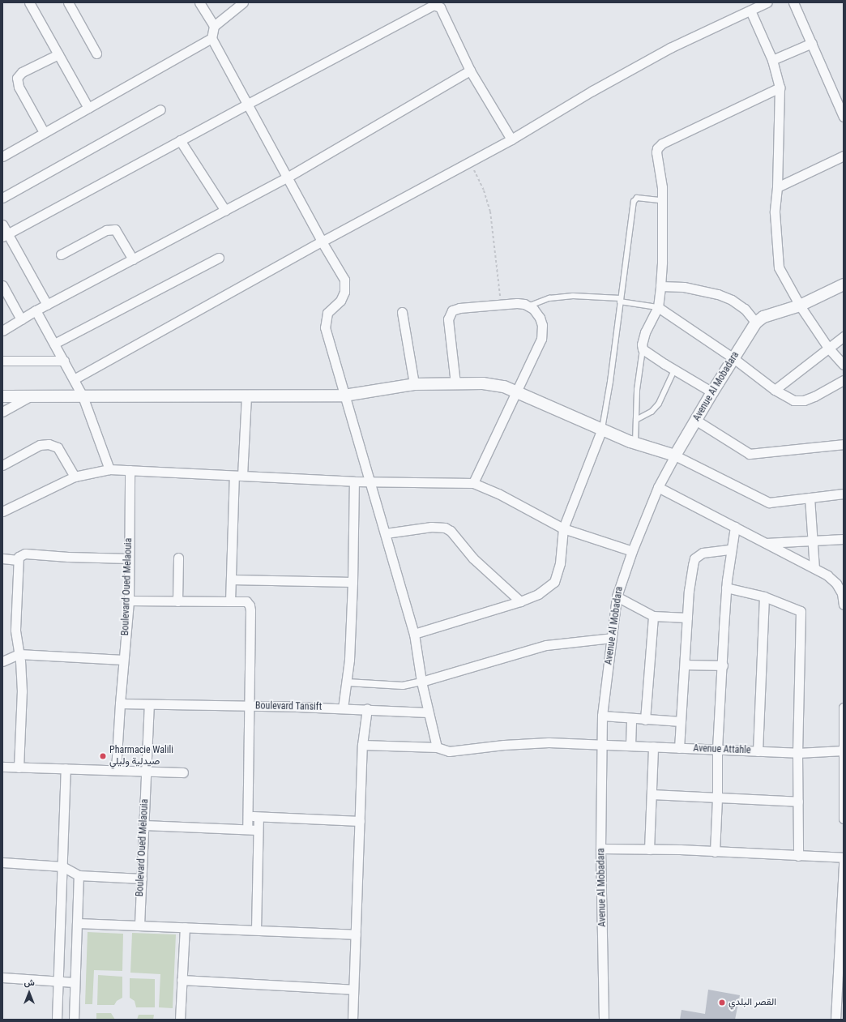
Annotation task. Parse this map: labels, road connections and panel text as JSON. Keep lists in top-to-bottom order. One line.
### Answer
{"streets":{"street":["Avenue Al Mobadara","Boulevard Oued Melaouia","Boulevard Tansift","Avenue Attahle"]},"crossings":[["Avenue Al Mobadara","Avenue Attahle"],["Boulevard Oued Melaouia","Boulevard Tansift"]],"places":["Pharmacie Walili صيدلية وليلي","القصر البلدي"],"north":"top"}
